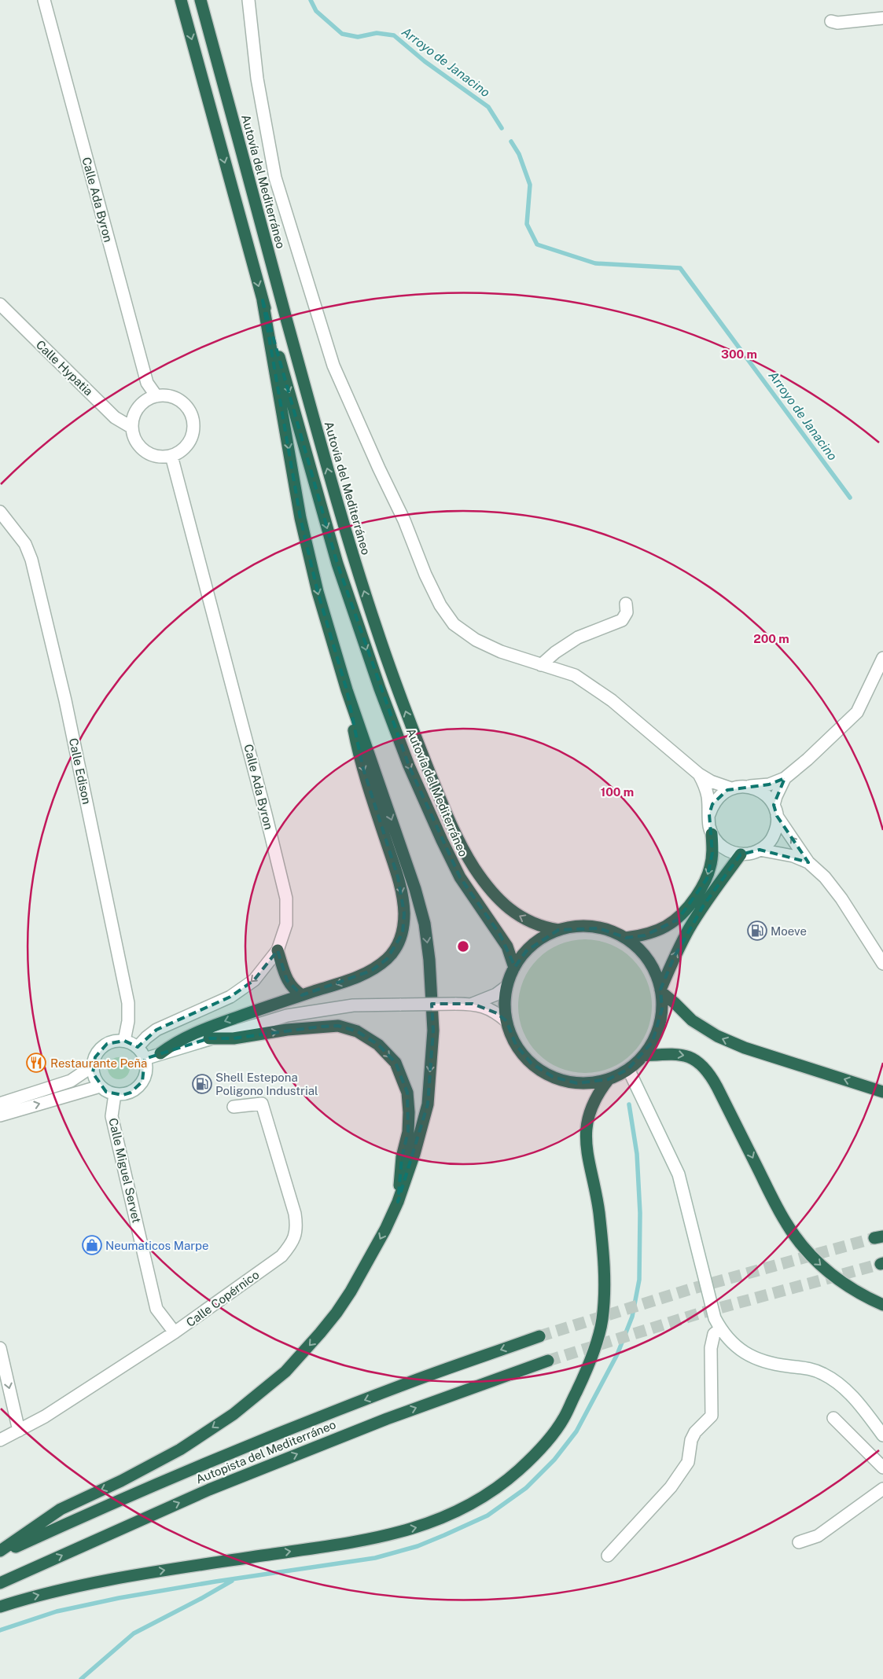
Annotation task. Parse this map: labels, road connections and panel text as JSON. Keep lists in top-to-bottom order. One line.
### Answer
{"streets":{"highway":["Autovía del Mediterráneo","Autopista del Mediterráneo"],"street":["Calle Ada Byron","Calle Hypatia","Calle Edison","Calle Miguel Servet","Calle Copérnico"]},"crossings":[["Calle Ada Byron","Calle Hypatia"],["Calle Ada Byron","Calle Edison"],["Calle Ada Byron","Calle Miguel Servet"],["Calle Edison","Calle Miguel Servet"],["Calle Miguel Servet","Calle Copérnico"]],"water":["Arroyo de Janacino"],"places":{"fuel station":["Moeve","Shell Estepona Poligono Industrial"],"restaurant":["Restaurante Peña"],"shop":["Neumaticos Marpe"]},"rings":["300 m","200 m","100 m"]}
